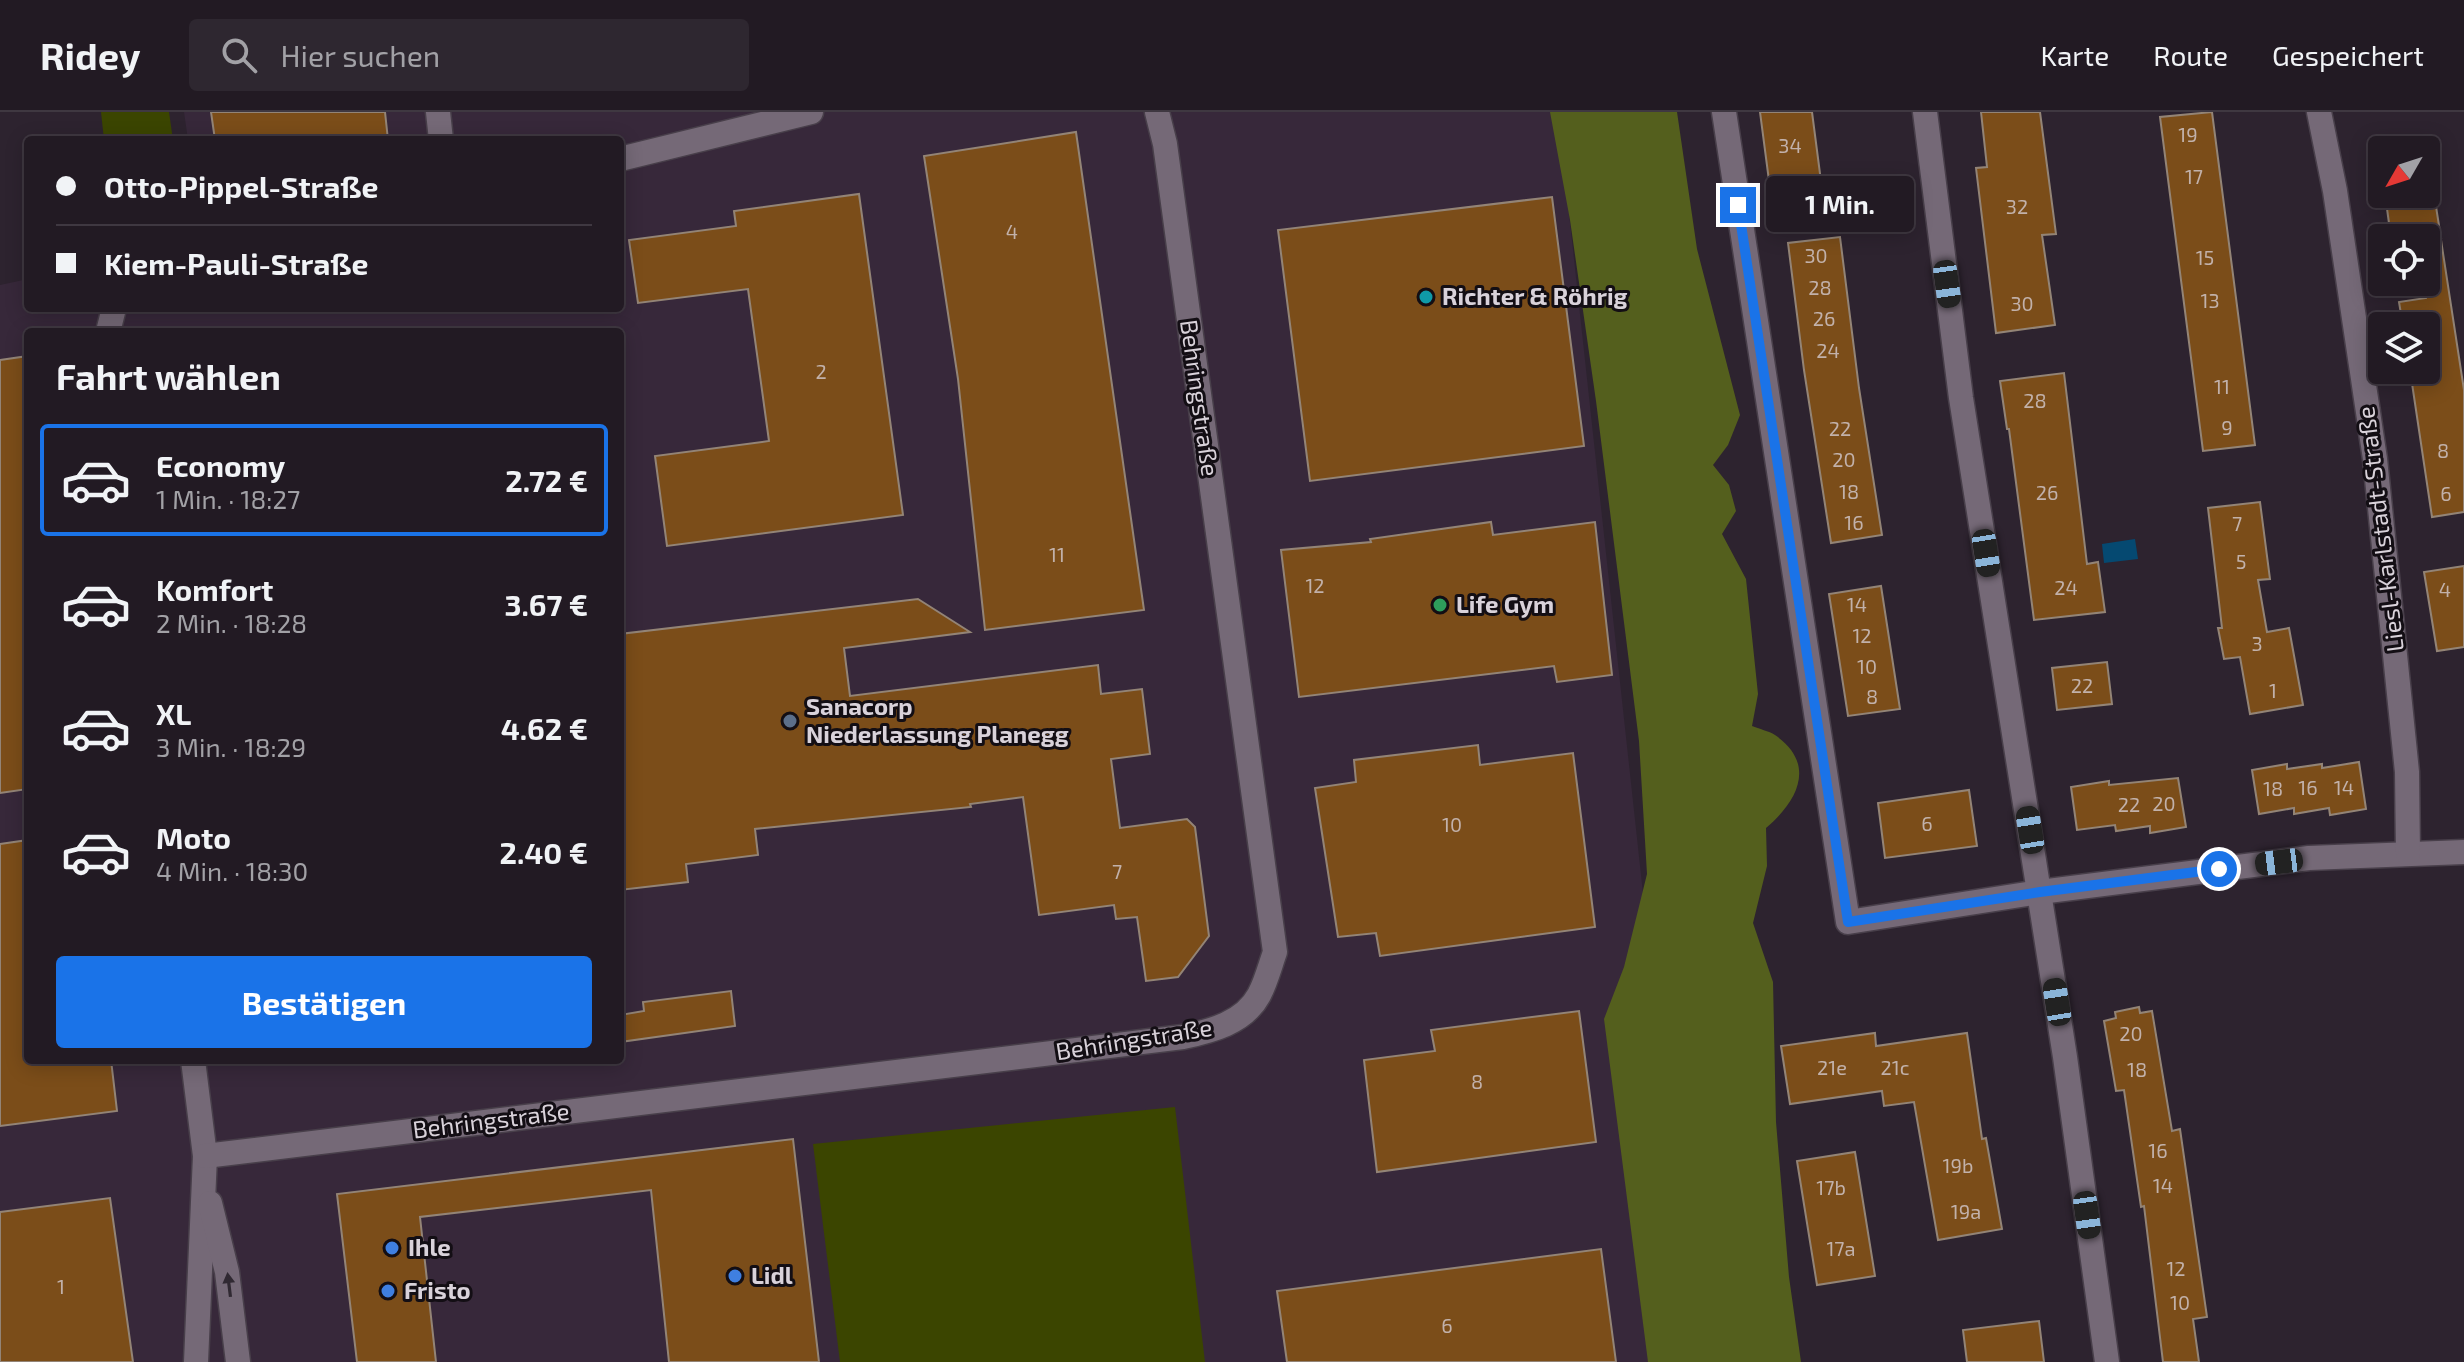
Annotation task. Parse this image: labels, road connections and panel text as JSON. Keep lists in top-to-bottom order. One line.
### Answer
{"streets":{"street":["Behringstraße","Liesl-Karlstadt-Straße"]},"places":["Richter & Röhrig","Life Gym","Sanacorp Niederlassung Planegg","Ihle","Lidl","Fristo"],"house_numbers":["19","34","17","32","4","30","15","28","13","30","26","24","2","11","28","9","22","8","20","18","26","6","16","7","11","5","12","24","4","14","12","3","10","22","1","8","16","14","18","20","22","6","10","7","20","21e","21c","18","8","16","19b","14","17b","19a","17a","12","1","10","6"],"north":"bottom left","page":{"header":"Ridey","search":"Hier suchen","nav":["Karte","Route","Gespeichert"],"banner":["Otto-Pippel-Straße","Kiem-Pauli-Straße"],"bubble":"1 Min.","heading":"Fahrt wählen","list":[{"name":"Economy","note":"1 Min. · 18:27","value":"2.72 €"},{"name":"Komfort","note":"2 Min. · 18:28","value":"3.67 €"},{"name":"XL","note":"3 Min. · 18:29","value":"4.62 €"},{"name":"Moto","note":"4 Min. · 18:30","value":"2.40 €"}],"buttons":"Bestätigen"}}
